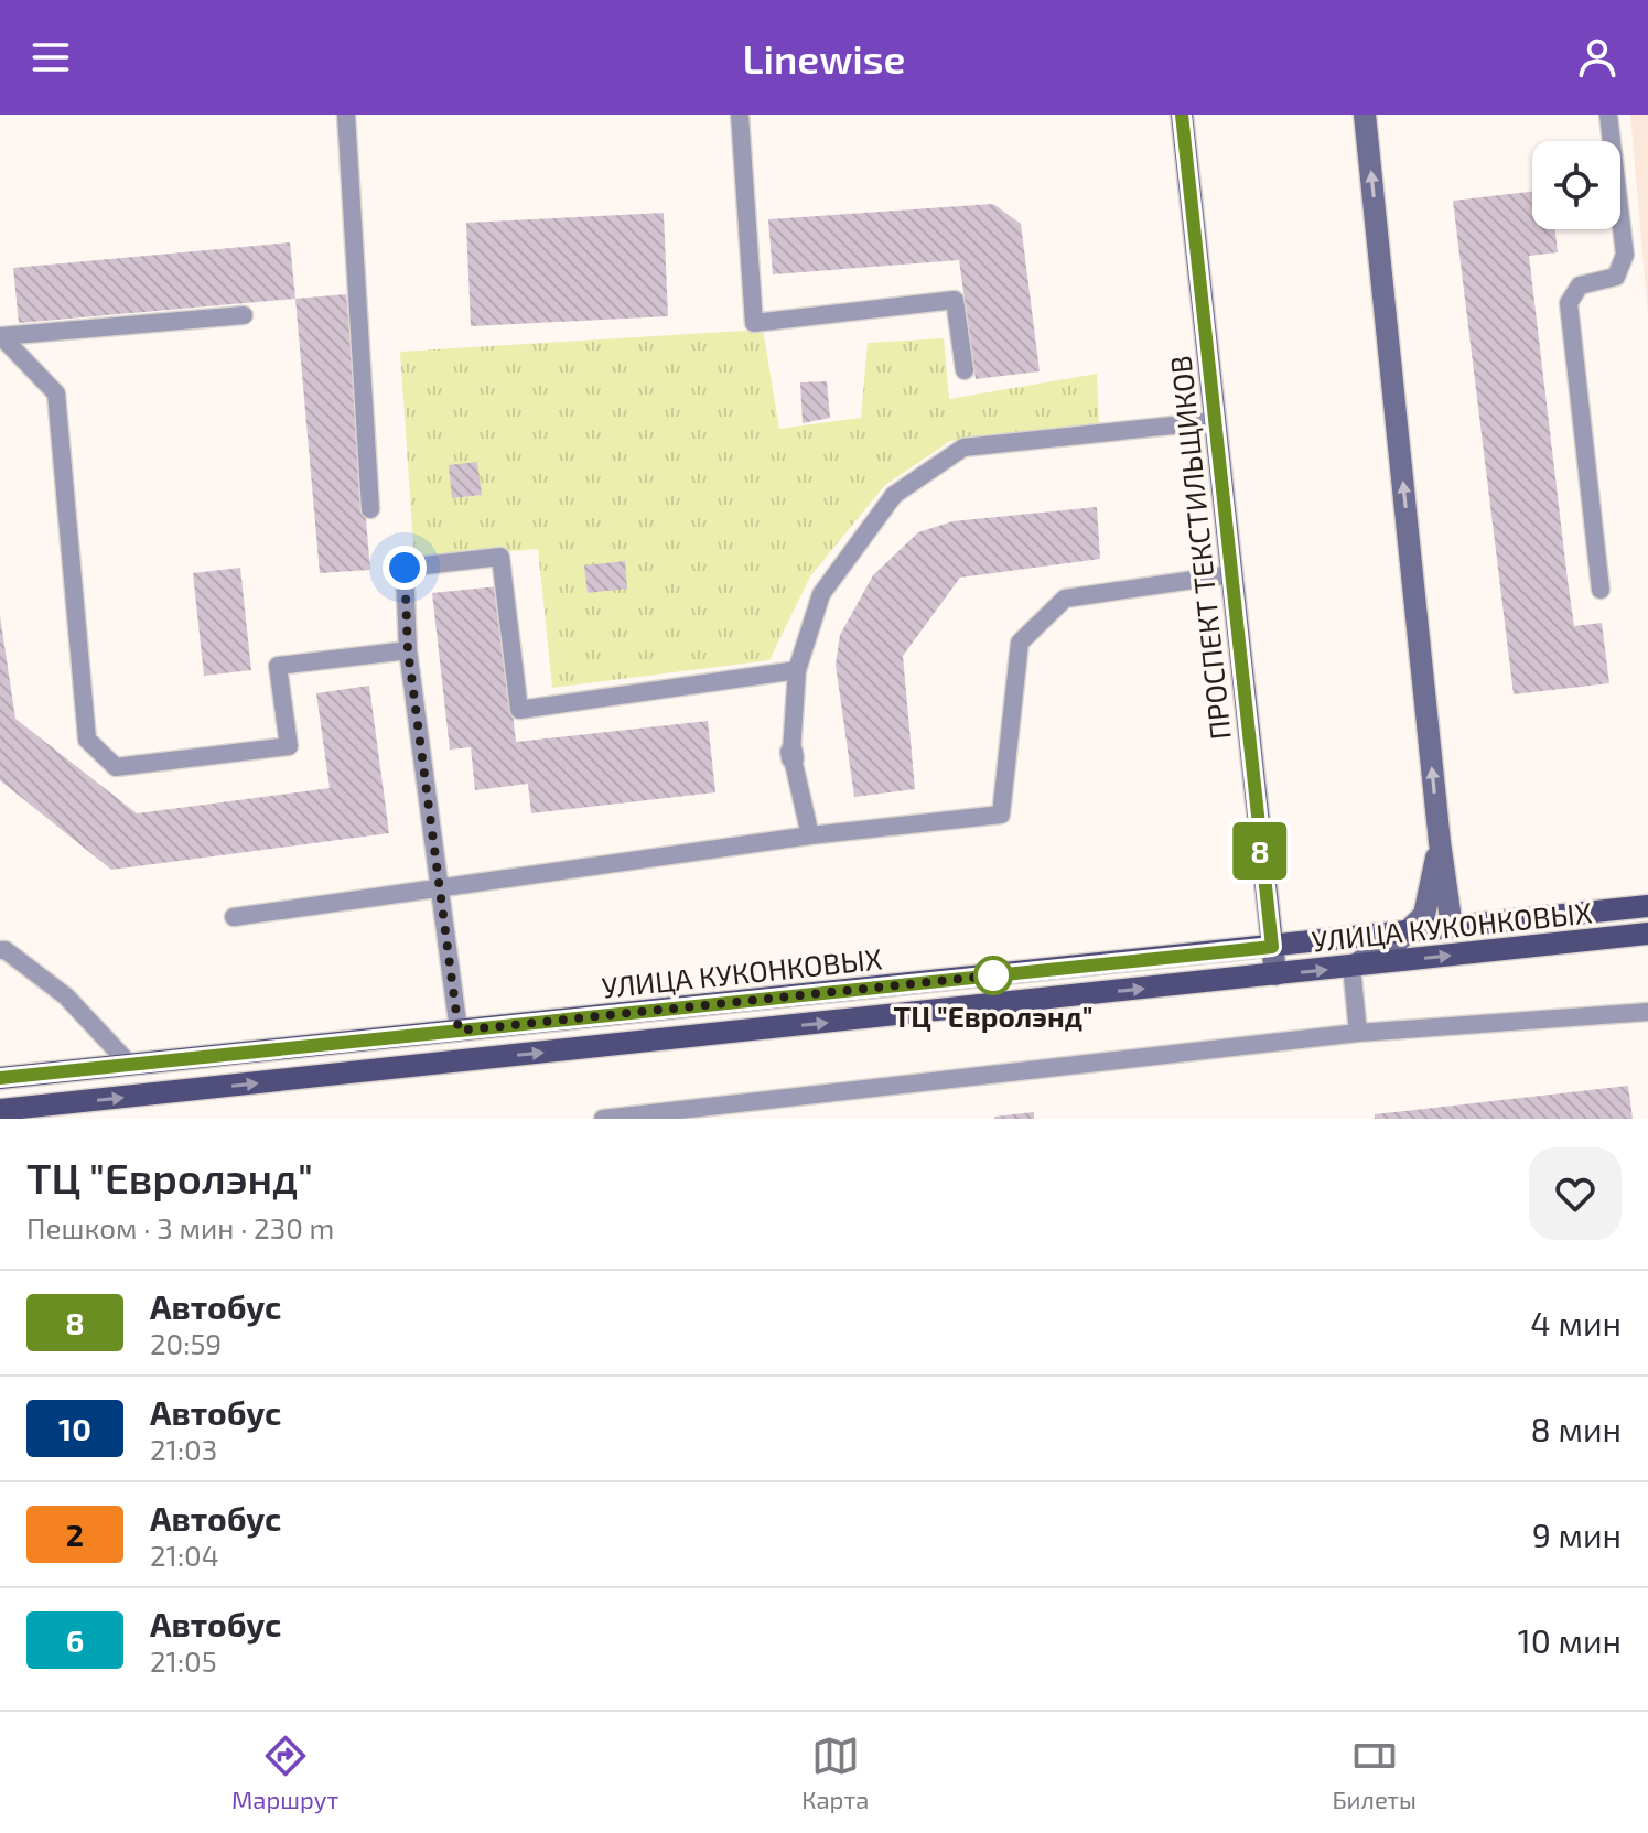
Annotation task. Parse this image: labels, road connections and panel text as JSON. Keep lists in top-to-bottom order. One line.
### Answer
{"streets":{"main road":["ПРОСПЕКТ ТЕКСТИЛЬЩИКОВ","УЛИЦА КУКОНКОВЫХ"]},"crossings":[["ПРОСПЕКТ ТЕКСТИЛЬЩИКОВ","УЛИЦА КУКОНКОВЫХ"]],"places":["ТЦ \"Евролэнд\""],"lines":["bus line 8"],"page":{"header":"Linewise","on_map":"8","heading":["ТЦ \"Евролэнд\"","Пешком · 3 мин · 230 m"],"list":[{"mark":"8","name":"Автобус","note":"20:59","value":"4 мин"},{"mark":"10","name":"Автобус","note":"21:03","value":"8 мин"},{"mark":"2","name":"Автобус","note":"21:04","value":"9 мин"},{"mark":"6","name":"Автобус","note":"21:05","value":"10 мин"}],"tabs":["Маршрут","Карта","Билеты"]}}
